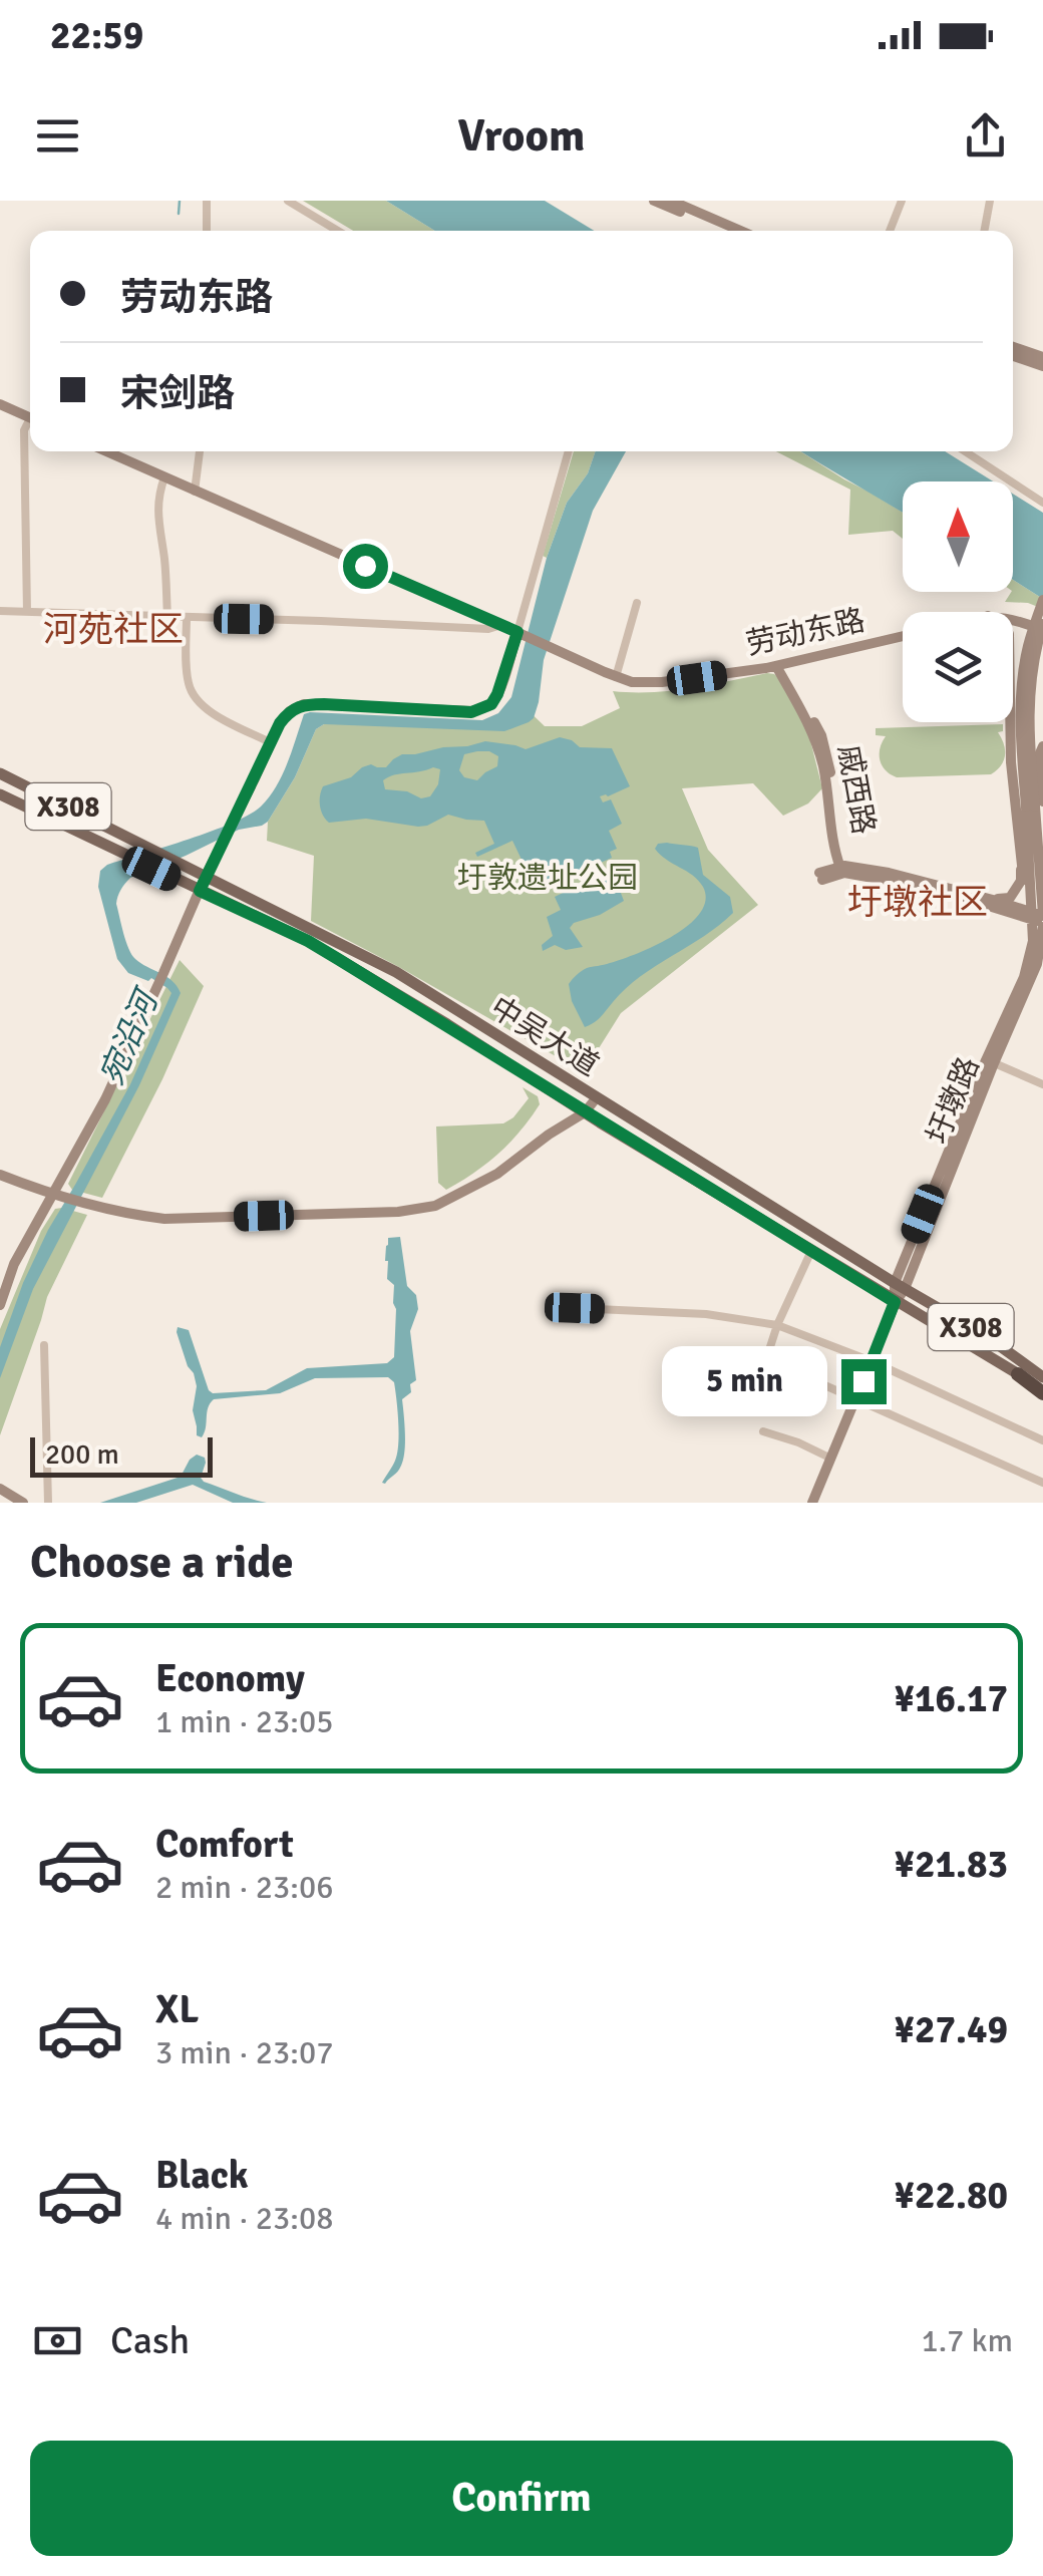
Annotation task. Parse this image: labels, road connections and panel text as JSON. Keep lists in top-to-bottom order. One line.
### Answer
{"streets":{"main road":["X308","中吴大道"],"street":["劳动东路","戚西路","圩墩路"]},"crossings":[["劳动东路","戚西路"],["中吴大道","圩墩路"]],"districts":["河苑社区","圩墩社区"],"water":["宛沿河"],"parks":["圩敦遗址公园"],"scale_bar":"200 m","north":"top","page":{"status":"22:59","header":"Vroom","banner":["劳动东路","宋剑路"],"bubble":"5 min","scale":"200 m","heading":"Choose a ride","list":[{"name":"Economy","note":"1 min · 23:05","value":"¥16.17"},{"name":"Comfort","note":"2 min · 23:06","value":"¥21.83"},{"name":"XL","note":"3 min · 23:07","value":"¥27.49"},{"name":"Black","note":"4 min · 23:08","value":"¥22.80"}],"pay":["Cash","1.7 km"],"buttons":"Confirm"}}
